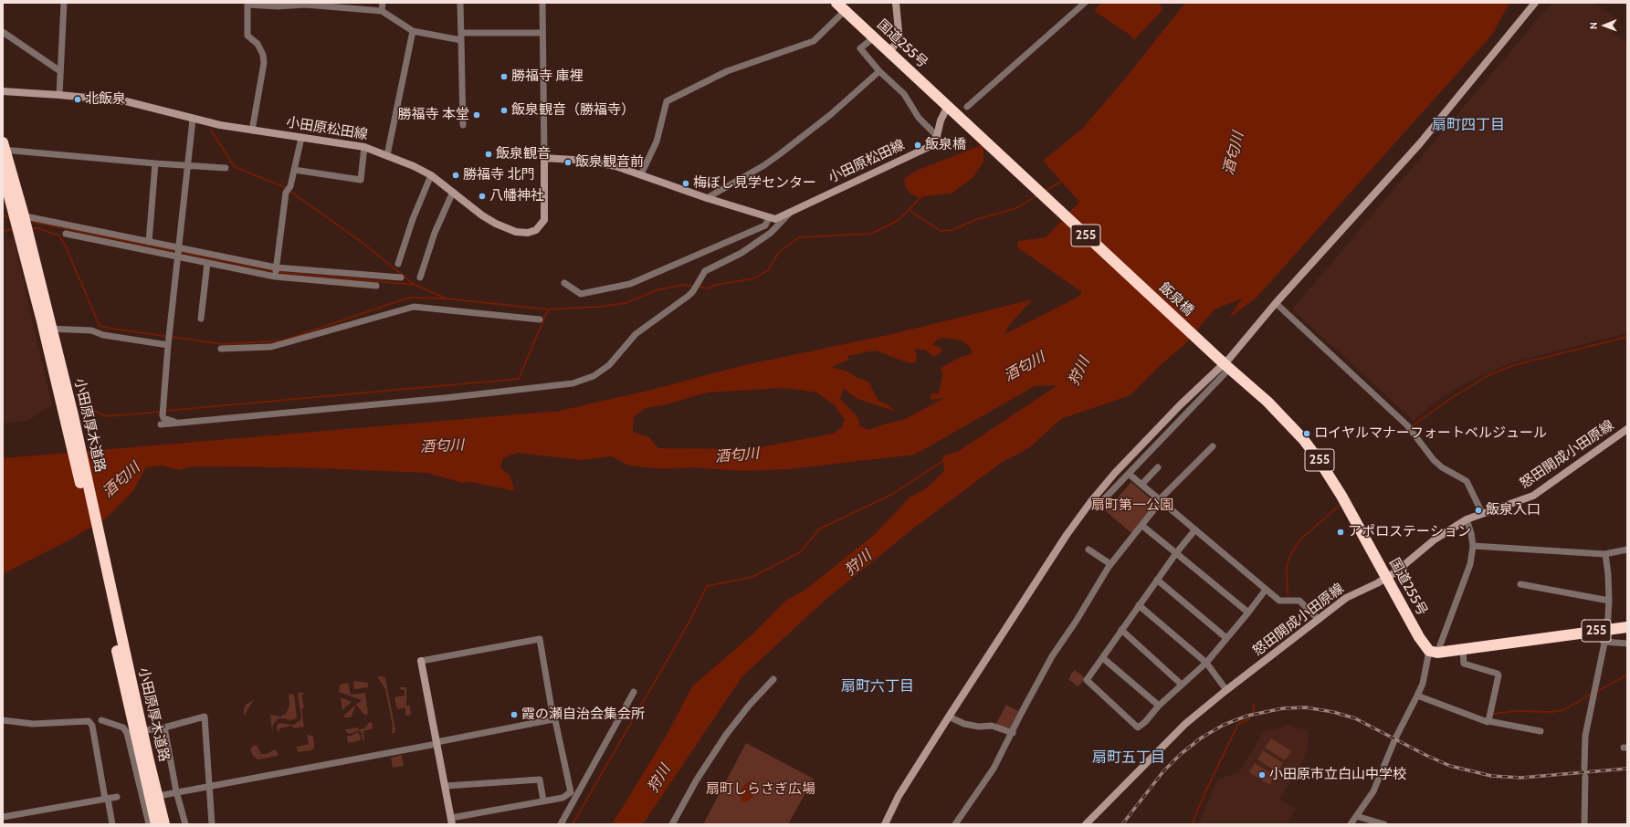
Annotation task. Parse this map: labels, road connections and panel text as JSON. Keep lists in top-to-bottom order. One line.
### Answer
{"streets":{"highway":["国道255号","255","飯泉橋","小田原厚木道路"],"main road":["小田原松田線","怒田開成小田原線"]},"crossings":[["国道255号","小田原松田線"],["国道255号","255"],["国道255号","飯泉橋"],["国道255号","怒田開成小田原線"],["小田原松田線","飯泉橋"]],"districts":["扇町四丁目","扇町六丁目","扇町五丁目"],"water":["酒匂川","狩川"],"parks":["扇町第一公園","扇町しらさぎ広場"],"places":["勝福寺 庫裡","北飯泉","飯泉観音（勝福寺）","勝福寺 本堂","飯泉橋","飯泉観音","飯泉観音前","勝福寺 北門","梅ぼし見学センター","八幡神社","ロイヤルマナーフォートベルジュール","飯泉入口","アポロステーション","霞の瀬自治会集会所","小田原市立白山中学校"],"north":"left"}
